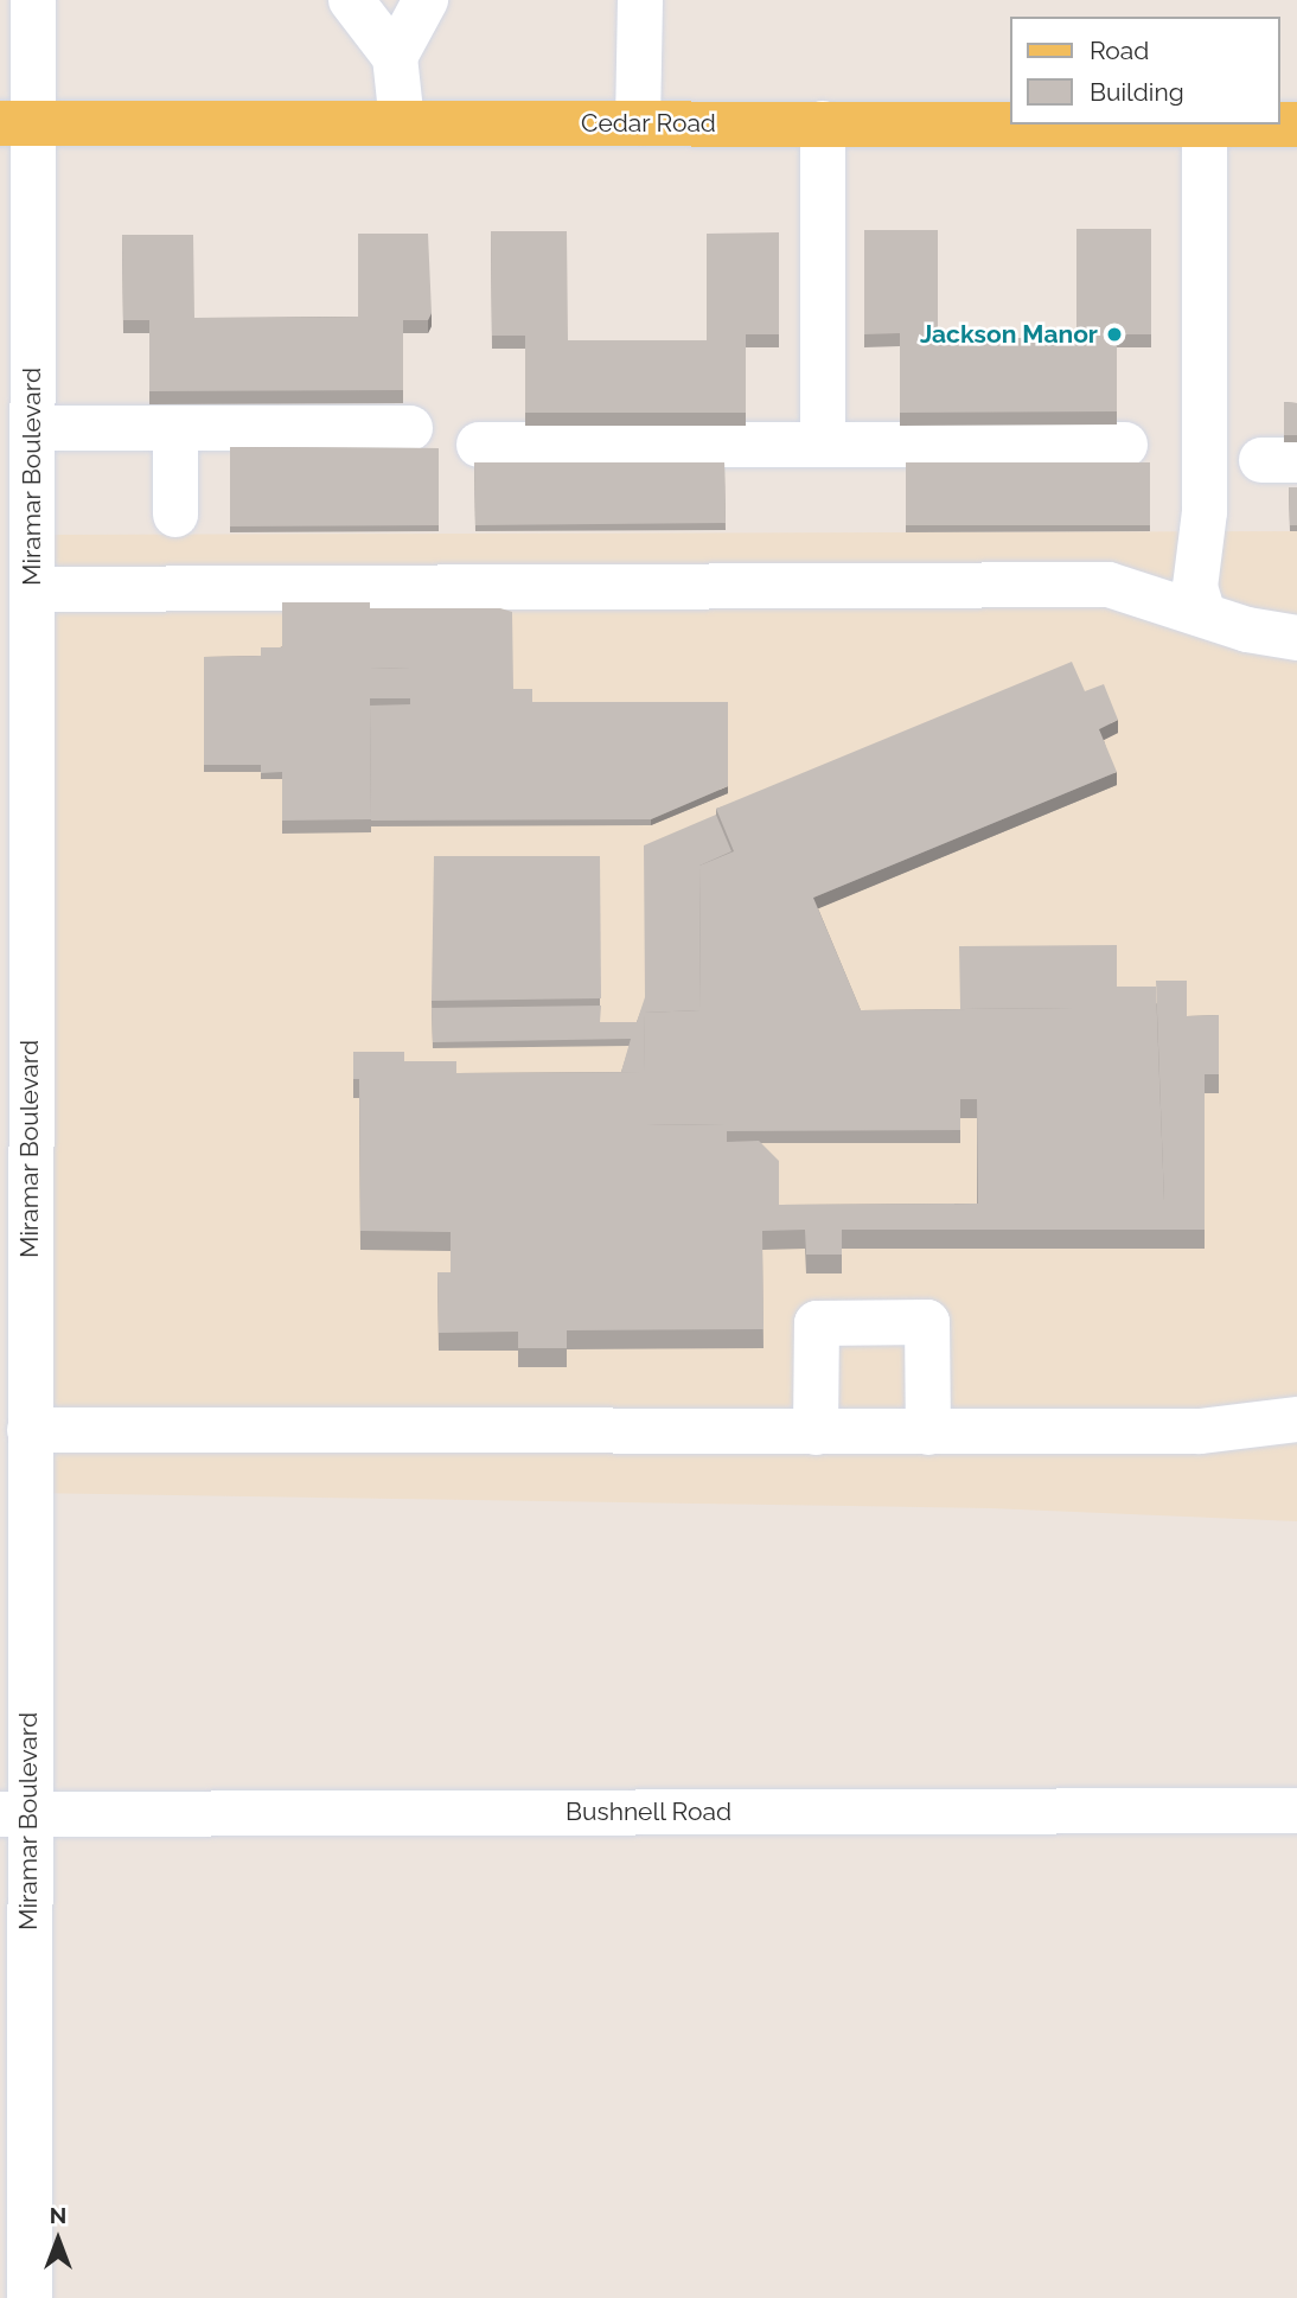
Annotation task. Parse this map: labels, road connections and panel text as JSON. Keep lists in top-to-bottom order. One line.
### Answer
{"streets":{"main road":["Cedar Road"],"street":["Miramar Boulevard","Bushnell Road"]},"crossings":[["Cedar Road","Miramar Boulevard"],["Miramar Boulevard","Bushnell Road"]],"places":["Jackson Manor"],"legend":["Road","Building"],"north":"top"}
